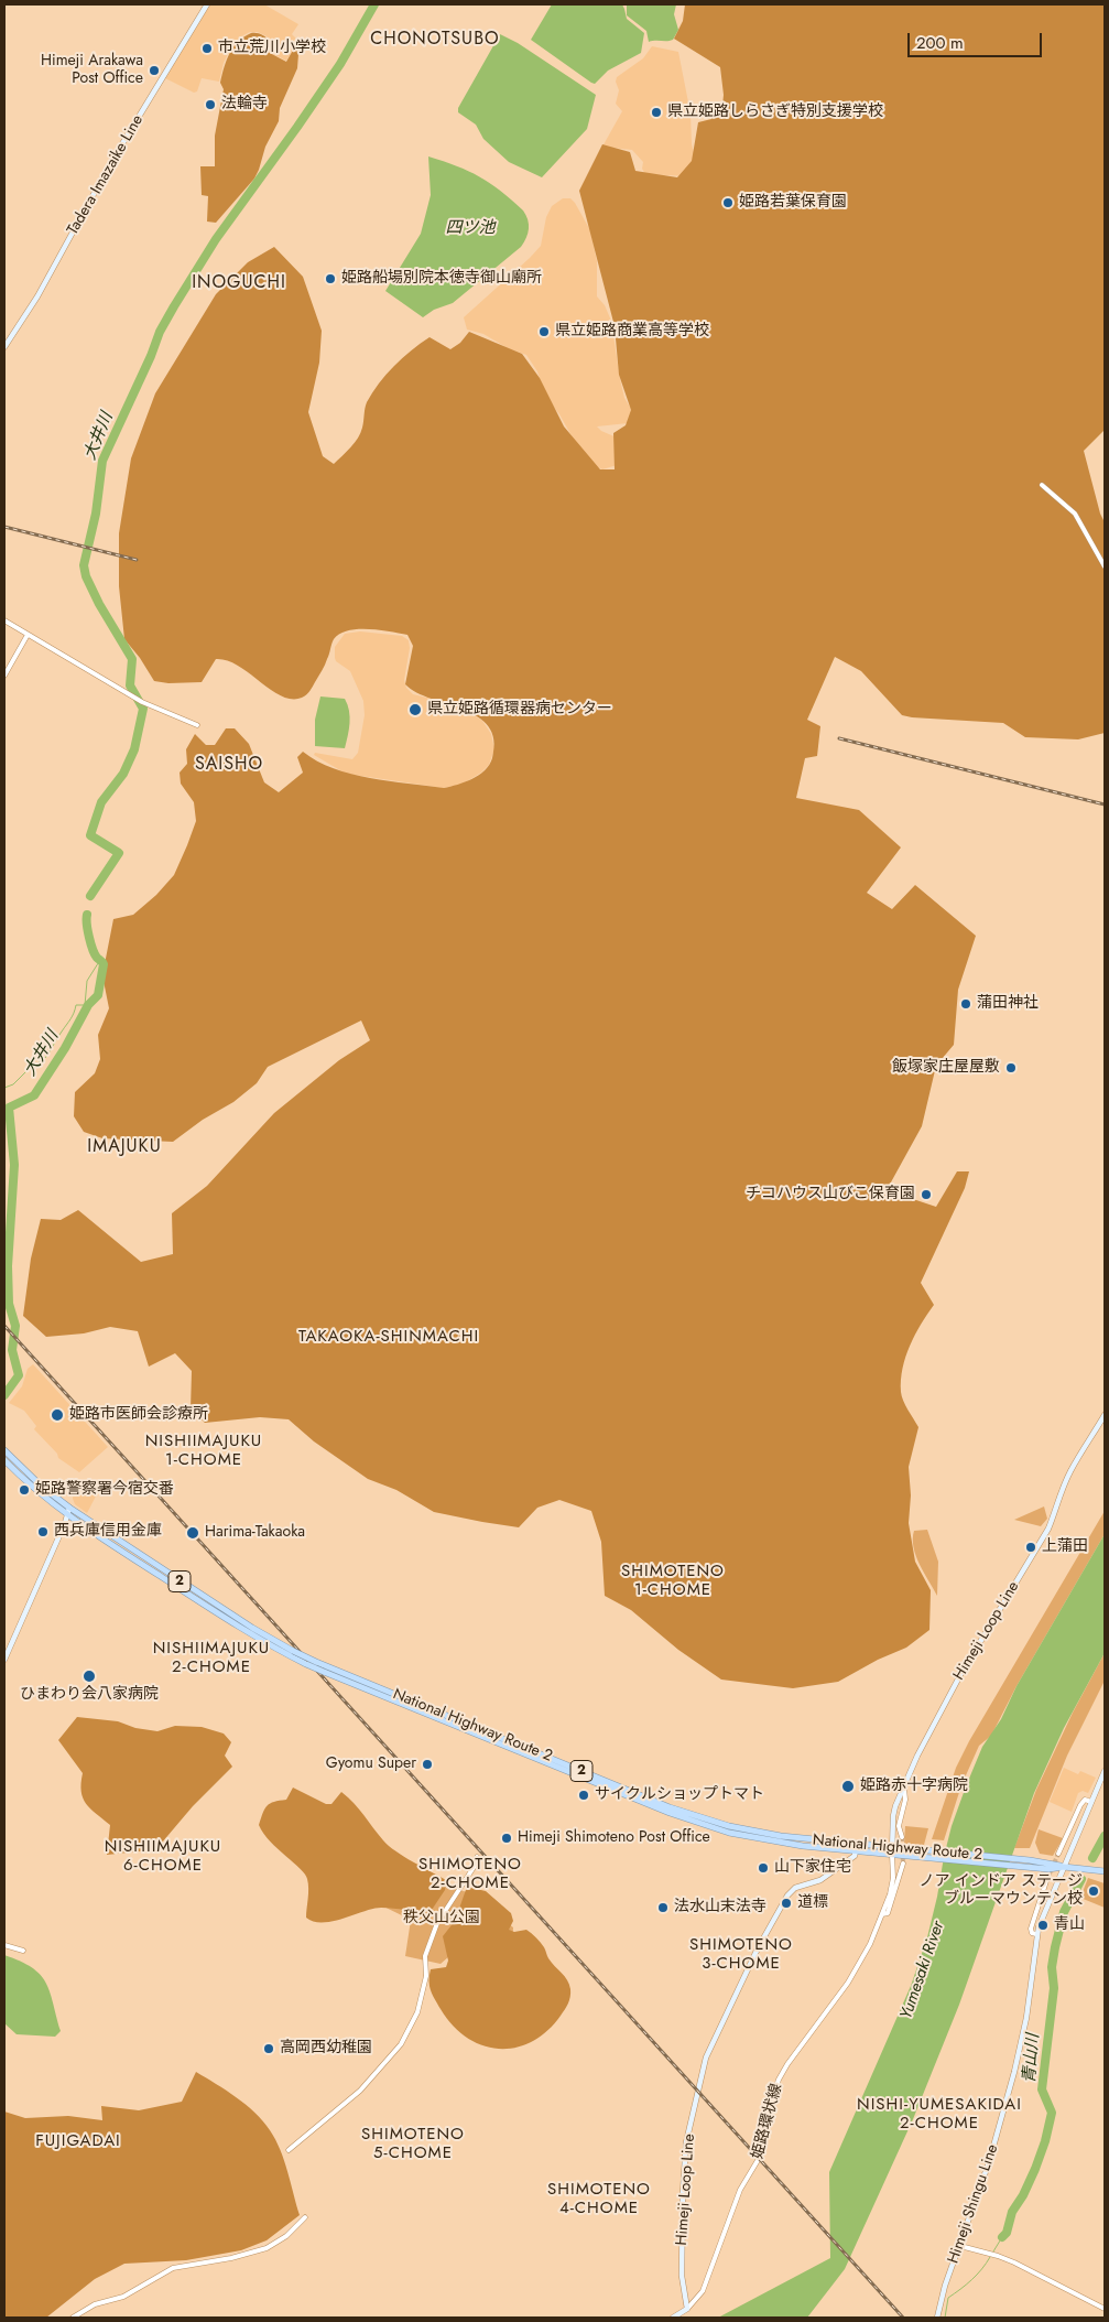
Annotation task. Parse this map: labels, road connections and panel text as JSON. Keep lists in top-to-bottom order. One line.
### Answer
{"streets":{"highway":["2","National Highway Route 2"],"main road":["Tadera Imazaike Line","Himeji Loop Line","Himeji Shingu Line"],"street":["姫路環状線"]},"crossings":[["Himeji Loop Line","National Highway Route 2"],["Himeji Loop Line","姫路環状線"],["National Highway Route 2","Himeji Shingu Line"]],"districts":["CHONOTSUBO","INOGUCHI","SAISHO","IMAJUKU","TAKAOKA-SHINMACHI","NISHIIMAJUKU 1-CHOME","SHIMOTENO 1-CHOME","NISHIIMAJUKU 2-CHOME","NISHIIMAJUKU 6-CHOME","SHIMOTENO 2-CHOME","SHIMOTENO 3-CHOME","NISHI-YUMESAKIDAI 2-CHOME","SHIMOTENO 5-CHOME","FUJIGADAI","SHIMOTENO 4-CHOME"],"water":["四ツ池","大井川","Yumesaki River","青山川"],"parks":["秩父山公園"],"places":["市立荒川小学校","Himeji Arakawa Post Office","法輪寺","県立姫路しらさぎ特別支援学校","姫路若葉保育園","姫路船場別院本徳寺御山廟所","県立姫路商業高等学校","県立姫路循環器病センター","蒲田神社","飯塚家庄屋屋敷","チコハウス山びこ保育園","姫路市医師会診療所","姫路警察署今宿交番","西兵庫信用金庫","Harima-Takaoka","上蒲田","ひまわり会八家病院","Gyomu Super","姫路赤十字病院","サイクルショップトマト","Himeji Shimoteno Post Office","山下家住宅","ノア インドア ステージ ブルーマウンテン校","道標","法水山末法寺","青山","高岡西幼稚園"],"scale_bar":"200 m"}
